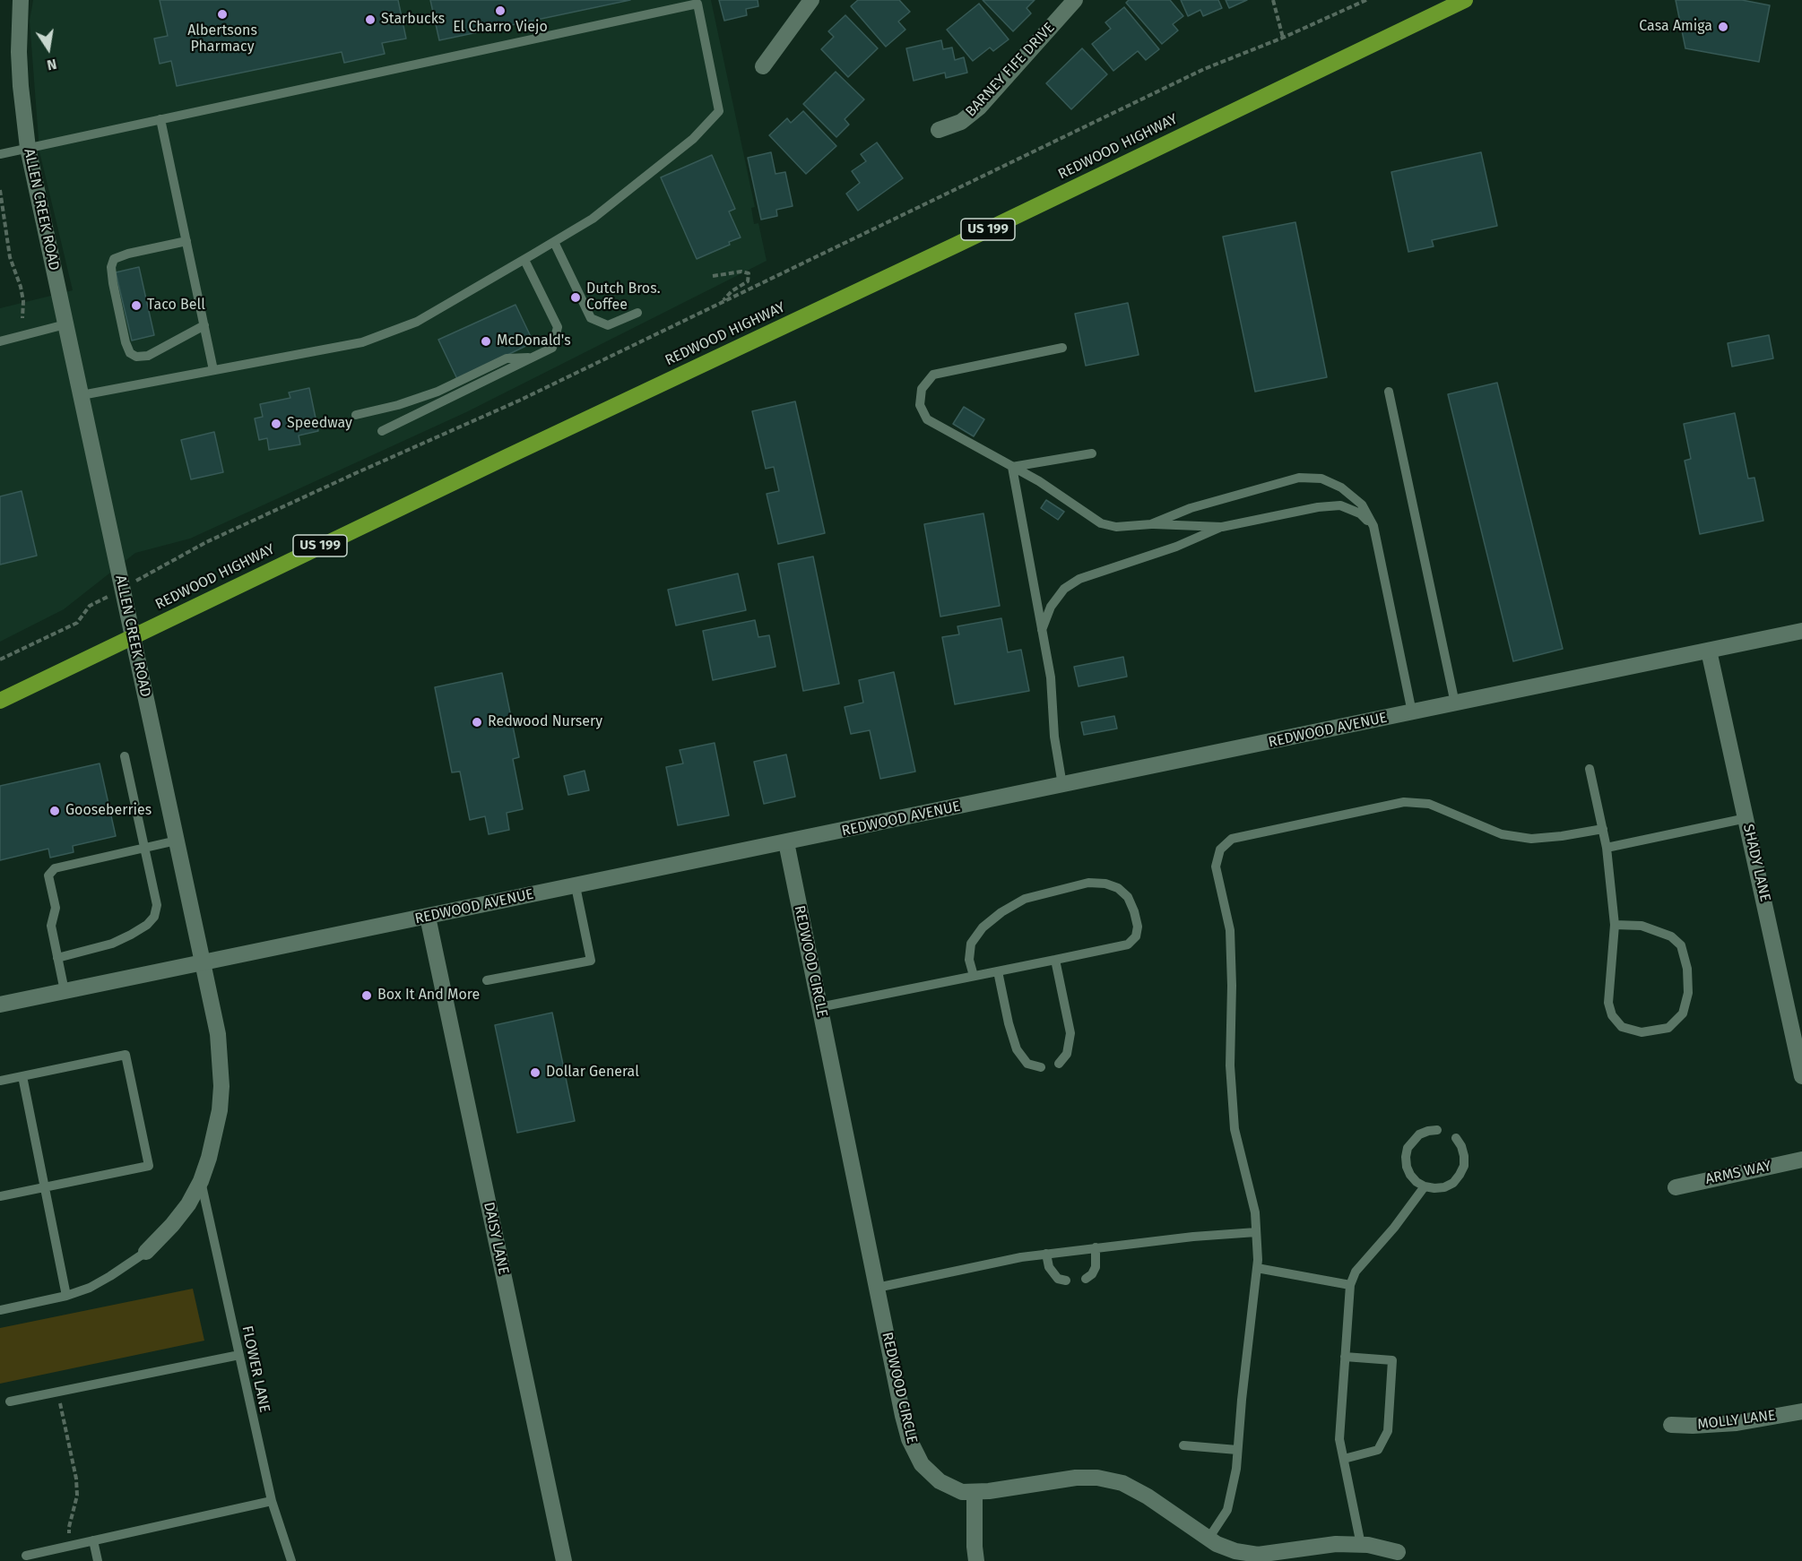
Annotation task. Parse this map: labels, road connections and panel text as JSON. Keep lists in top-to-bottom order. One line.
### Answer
{"streets":{"highway":["REDWOOD HIGHWAY","US 199"],"street":["BARNEY FIFE DRIVE","ALLEN CREEK ROAD","REDWOOD AVENUE","SHADY LANE","REDWOOD CIRCLE","ARMS WAY","DAISY LANE","MOLLY LANE"],"lane":["FLOWER LANE"]},"crossings":[["REDWOOD HIGHWAY","ALLEN CREEK ROAD"],["ALLEN CREEK ROAD","REDWOOD AVENUE"],["ALLEN CREEK ROAD","FLOWER LANE"],["REDWOOD AVENUE","SHADY LANE"],["REDWOOD AVENUE","REDWOOD CIRCLE"],["REDWOOD AVENUE","DAISY LANE"]],"places":["El Charro Viejo","Albertsons Pharmacy","Starbucks","Casa Amiga","Dutch Bros. Coffee","Taco Bell","McDonald's","Speedway","Redwood Nursery","Gooseberries","Box It And More","Dollar General"],"north":"bottom"}
